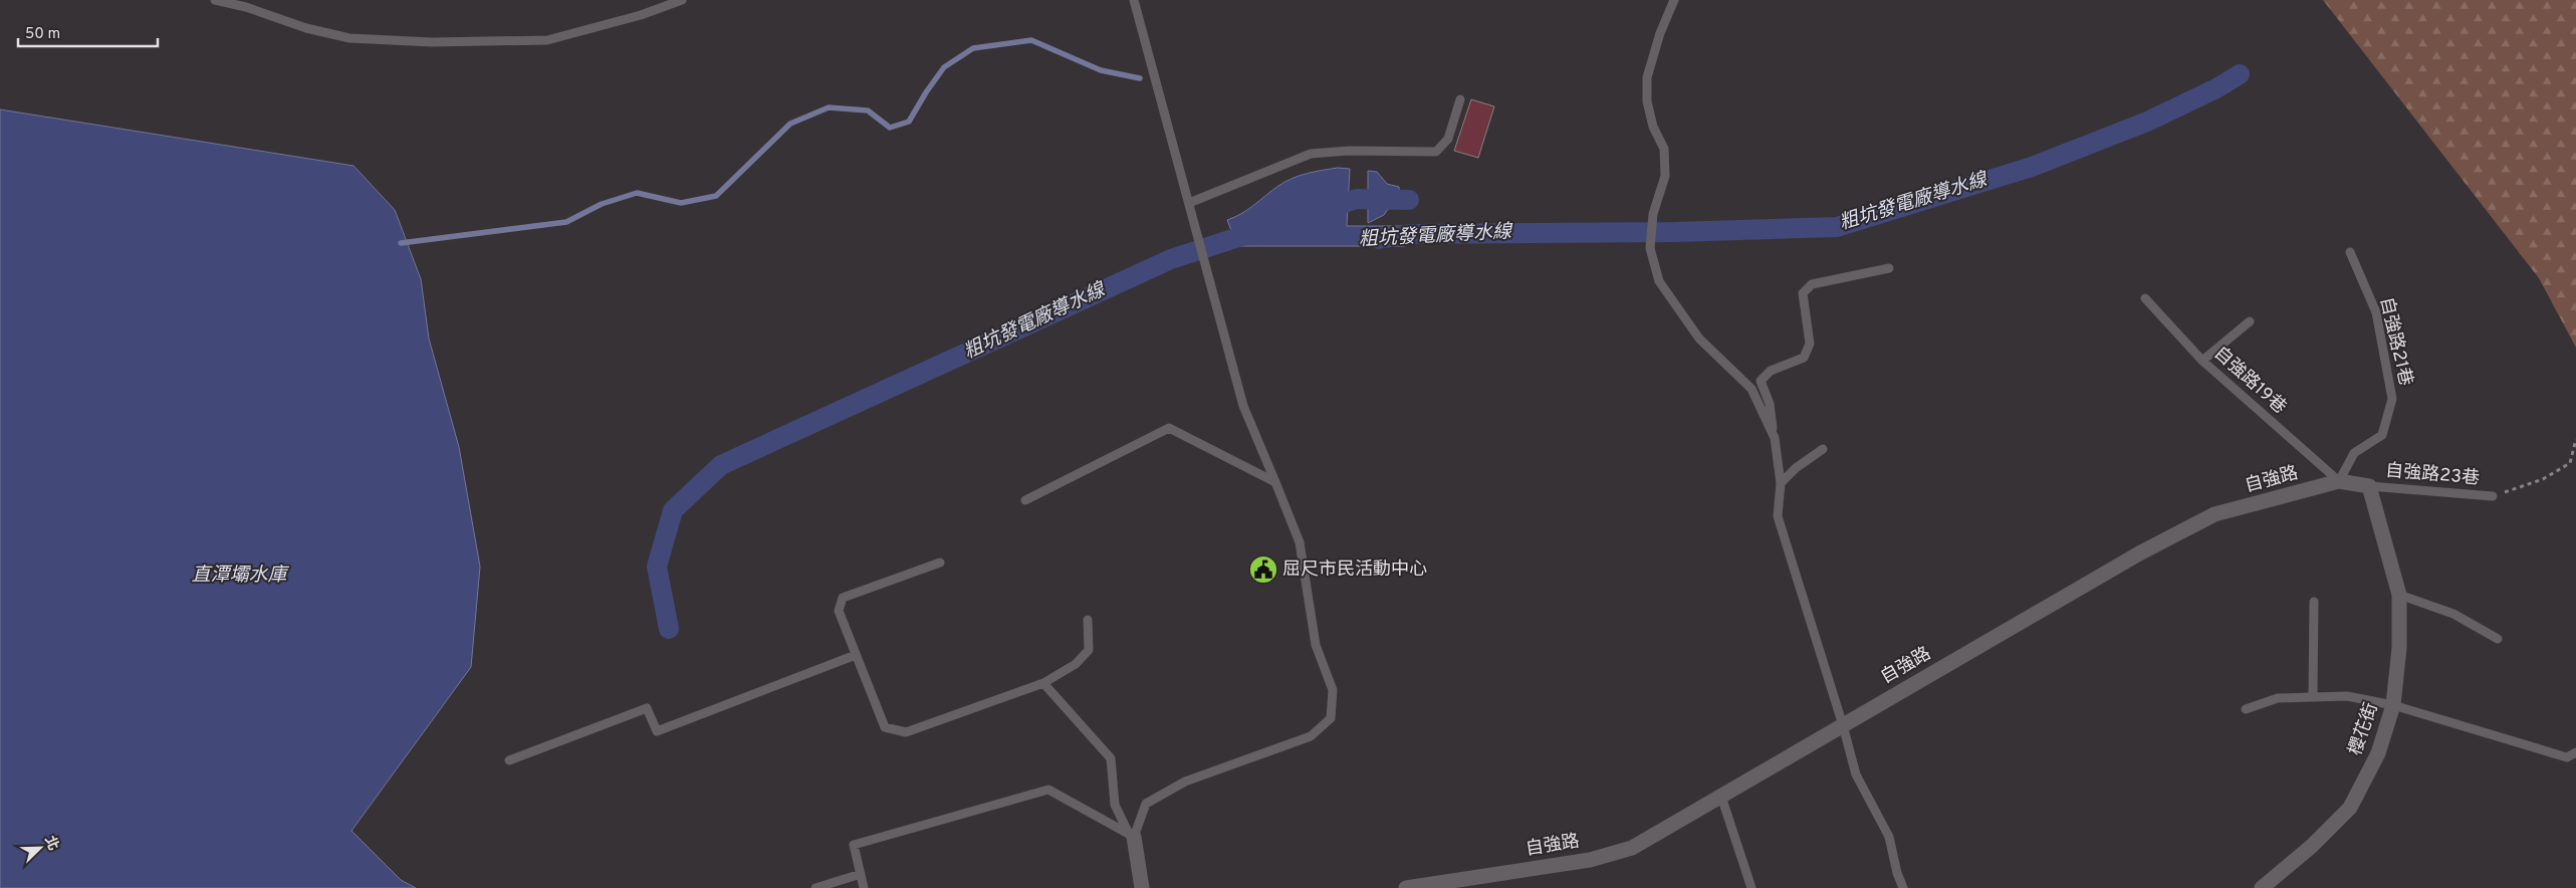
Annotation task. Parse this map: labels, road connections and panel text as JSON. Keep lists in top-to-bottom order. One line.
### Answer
{"streets":{"street":["自強路","櫻花街"],"lane":["自強路21巷","自強路19巷","自強路23巷"]},"crossings":[["自強路21巷","自強路19巷"],["自強路21巷","自強路"],["自強路19巷","自強路"],["自強路23巷","自強路"],["自強路23巷","櫻花街"],["自強路","櫻花街"]],"water":["粗坑發電廠導水線","直潭壩水庫"],"places":{"public building":["屈尺市民活動中心"]},"scale_bar":"50 m","north":"top right"}
